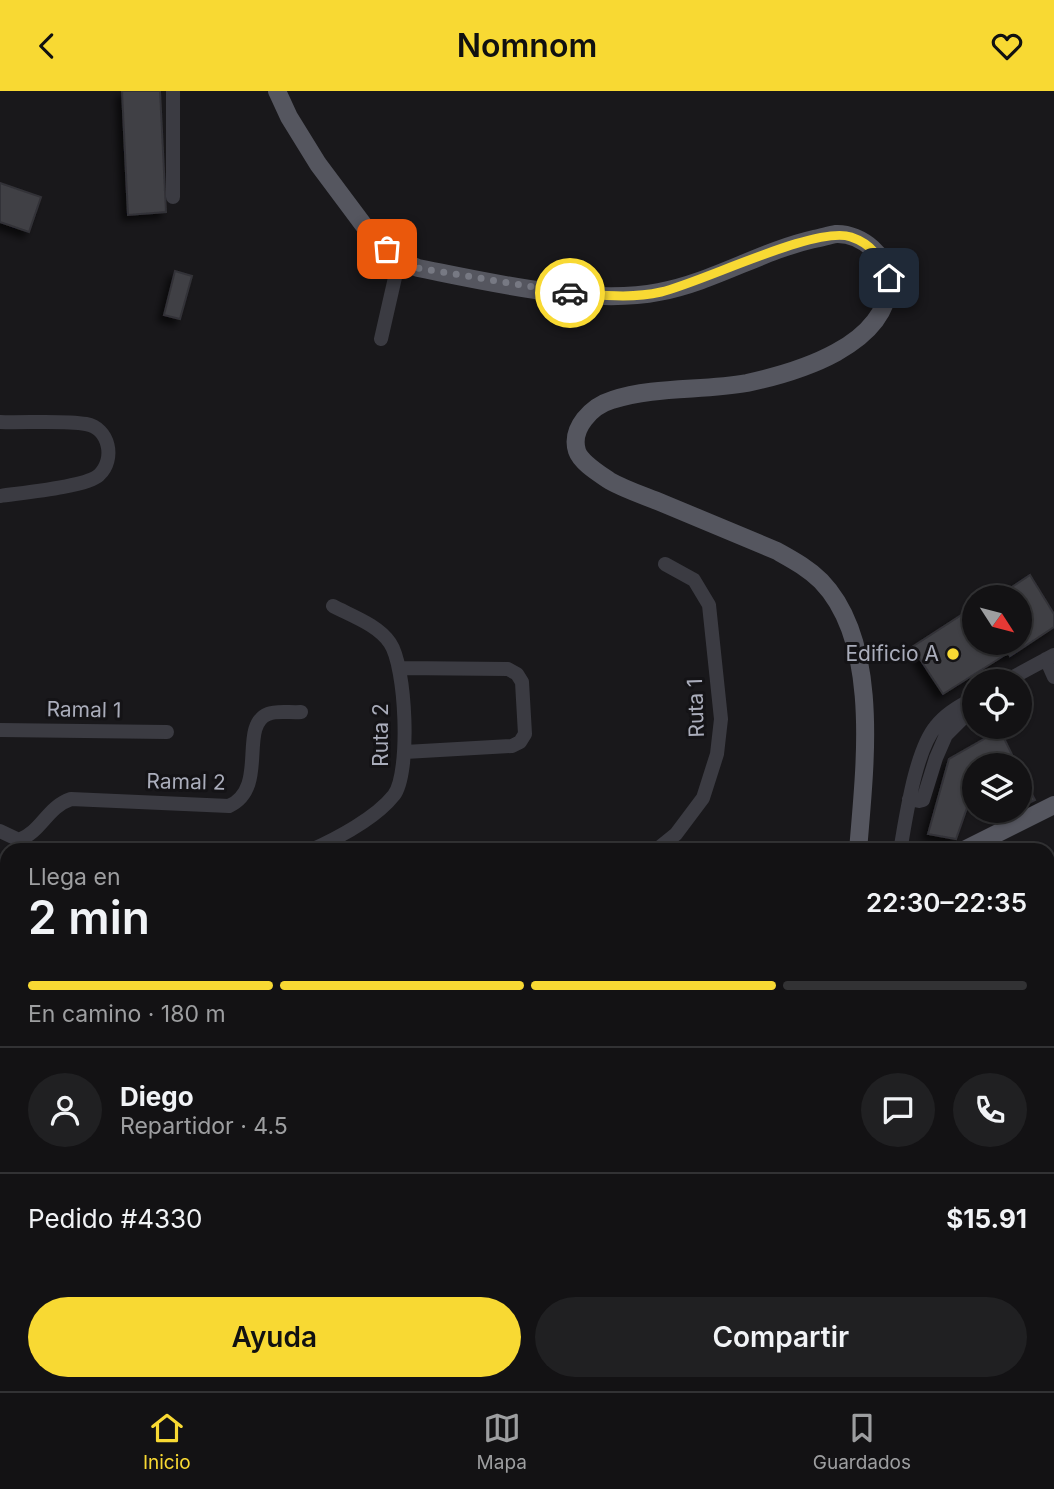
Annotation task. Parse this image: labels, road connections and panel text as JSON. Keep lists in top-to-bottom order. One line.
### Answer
{"streets":{"street":["Ruta 1","Ramal 1","Ruta 2","Ramal 2"]},"places":["Edificio A"],"north":"bottom right","page":{"header":"Nomnom","heading":["2 min","Llega en","22:30–22:35"],"panel":["Diego","Repartidor · 4.5","Pedido #4330","$15.91"],"bar":"En camino · 180 m","buttons":["Ayuda","Compartir"],"tabs":["Inicio","Mapa","Guardados"]}}
